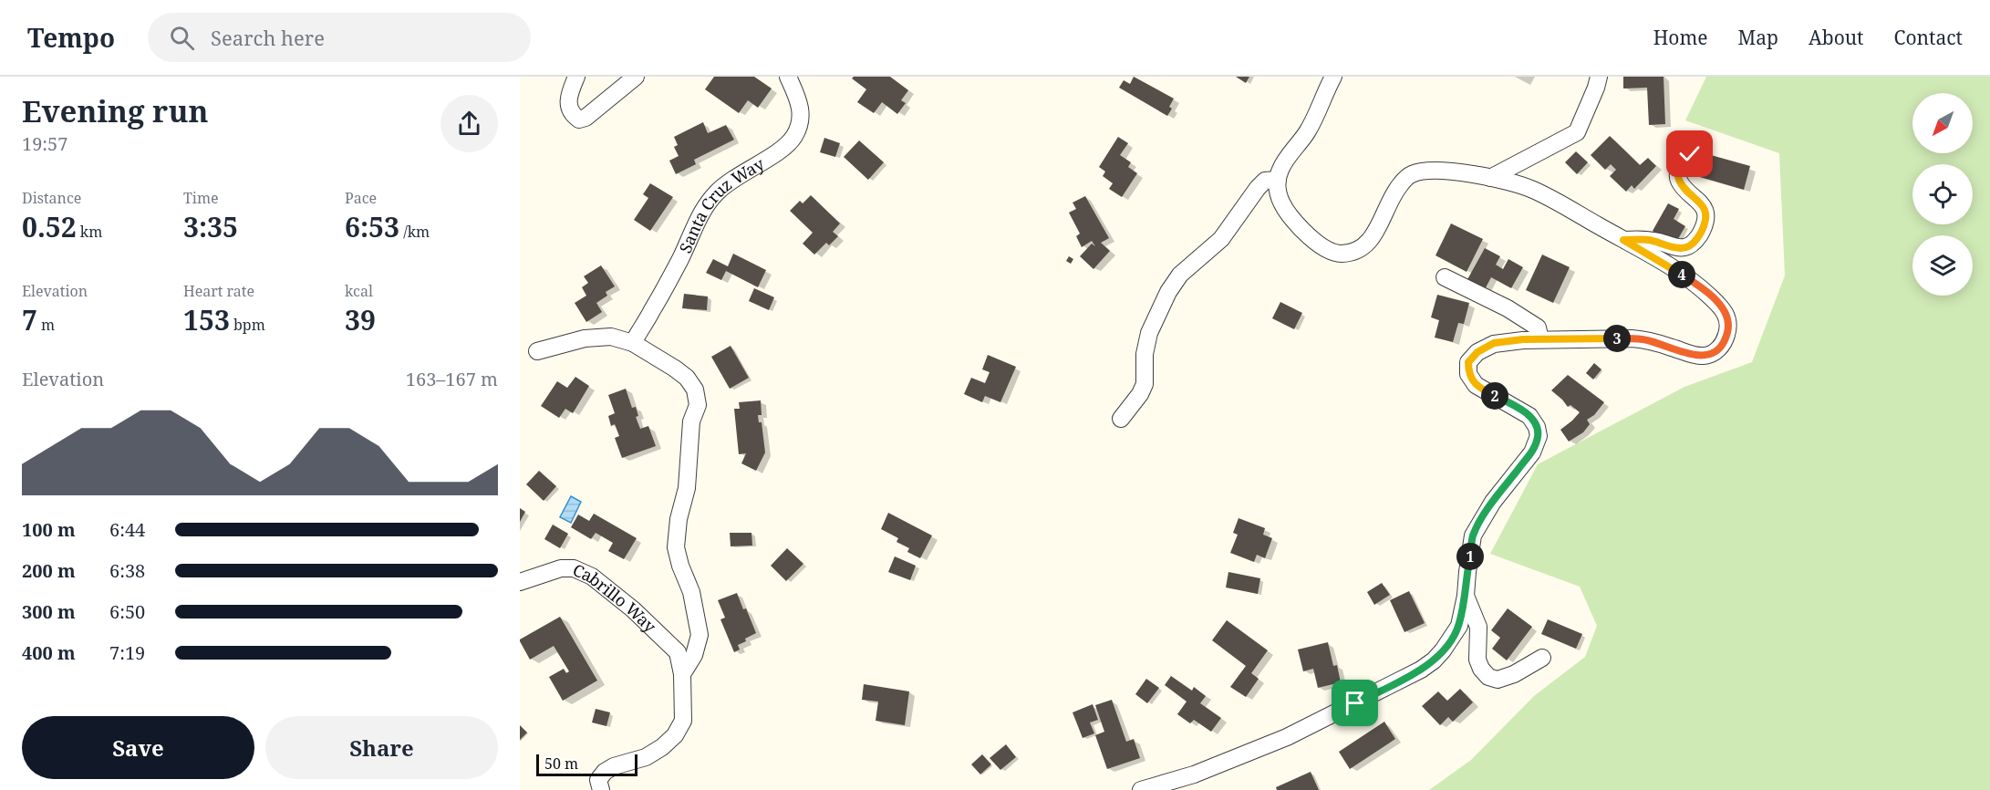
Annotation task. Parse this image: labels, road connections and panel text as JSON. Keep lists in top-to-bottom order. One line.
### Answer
{"streets":{"street":["Santa Cruz Way","Cabrillo Way"]},"scale_bar":"50 m","north":"bottom left","page":{"header":"Tempo","search":"Search here","nav":["Home","Map","About","Contact"],"heading":["Evening run","19:57"],"stats":[["Distance","0.52 km"],["Time","3:35"],["Pace","6:53 /km"],["Elevation","7 m"],["Heart rate","153 bpm"],["kcal","39"]],"pins":["4","3","2","1"],"chart":["Elevation","163–167 m"],"list":[{"name":"100 m","note":"6:44"},{"name":"200 m","note":"6:38"},{"name":"300 m","note":"6:50"},{"name":"400 m","note":"7:19"}],"buttons":["Save","Share"],"scale":"50 m"}}
